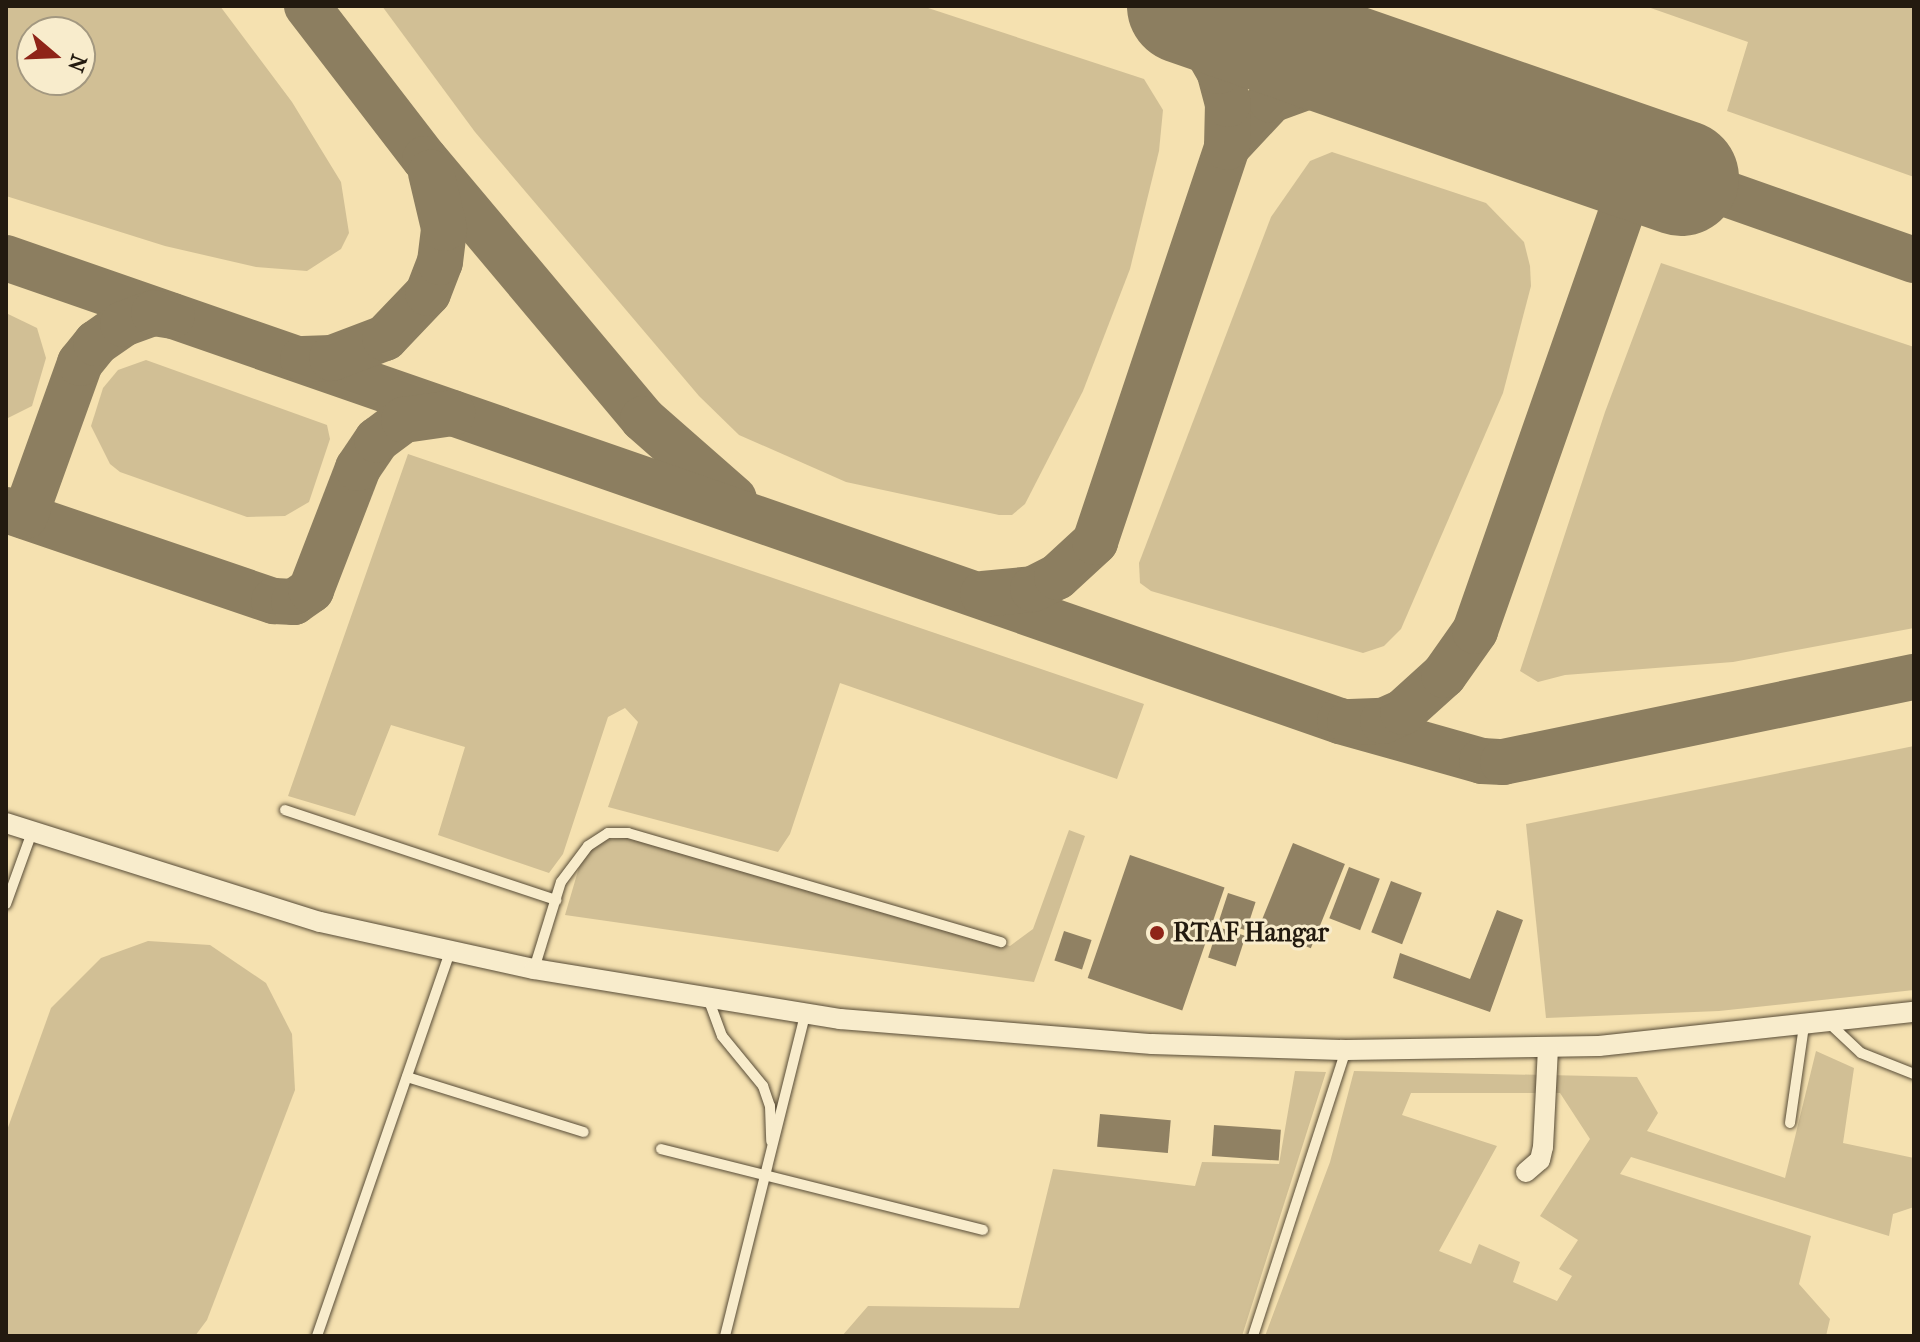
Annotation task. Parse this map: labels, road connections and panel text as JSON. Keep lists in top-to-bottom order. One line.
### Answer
{"places":["RTAF Hangar"],"north":"right"}
